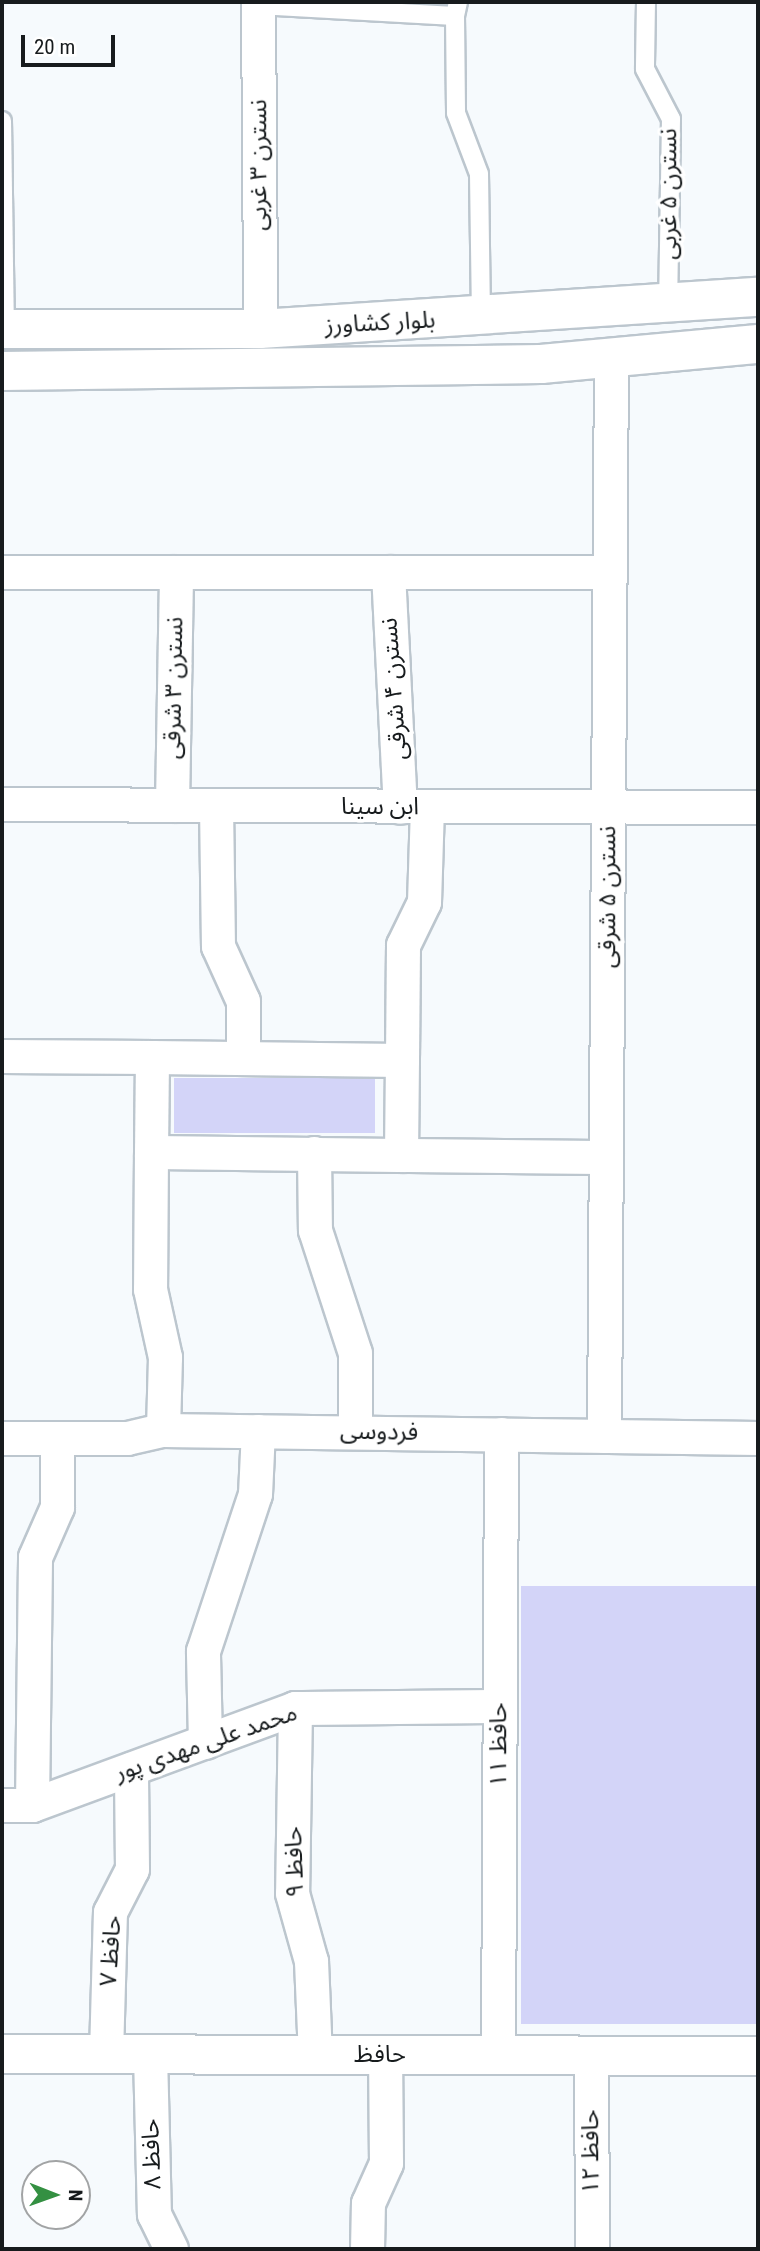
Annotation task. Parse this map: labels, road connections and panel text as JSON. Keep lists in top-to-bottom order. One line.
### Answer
{"streets":{"main road":["بلوار کشاورز","حافظ"],"street":["نسترن ۳ غربی","نسترن ۳ شرقی","نسترن ۴ شرقی","ابن سینا","نسترن ۵ شرقی","فردوسی","محمد علی مهدی پور","حافظ ۱۱","حافظ ۹","حافظ ۷","حافظ ۱۲","حافظ ۸"],"lane":["نسترن ۵ غربی"]},"crossings":[["نسترن ۳ غربی","بلوار کشاورز"],["نسترن ۵ غربی","بلوار کشاورز"],["بلوار کشاورز","نسترن ۵ شرقی"],["نسترن ۳ شرقی","ابن سینا"],["نسترن ۴ شرقی","ابن سینا"],["ابن سینا","نسترن ۵ شرقی"],["نسترن ۵ شرقی","فردوسی"],["فردوسی","حافظ ۱۱"],["محمد علی مهدی پور","حافظ ۱۱"],["محمد علی مهدی پور","حافظ ۹"],["محمد علی مهدی پور","حافظ ۷"],["حافظ ۱۱","حافظ"],["حافظ ۹","حافظ"],["حافظ ۷","حافظ"],["حافظ","حافظ ۱۲"],["حافظ","حافظ ۸"]],"scale_bar":"20 m","north":"right"}
